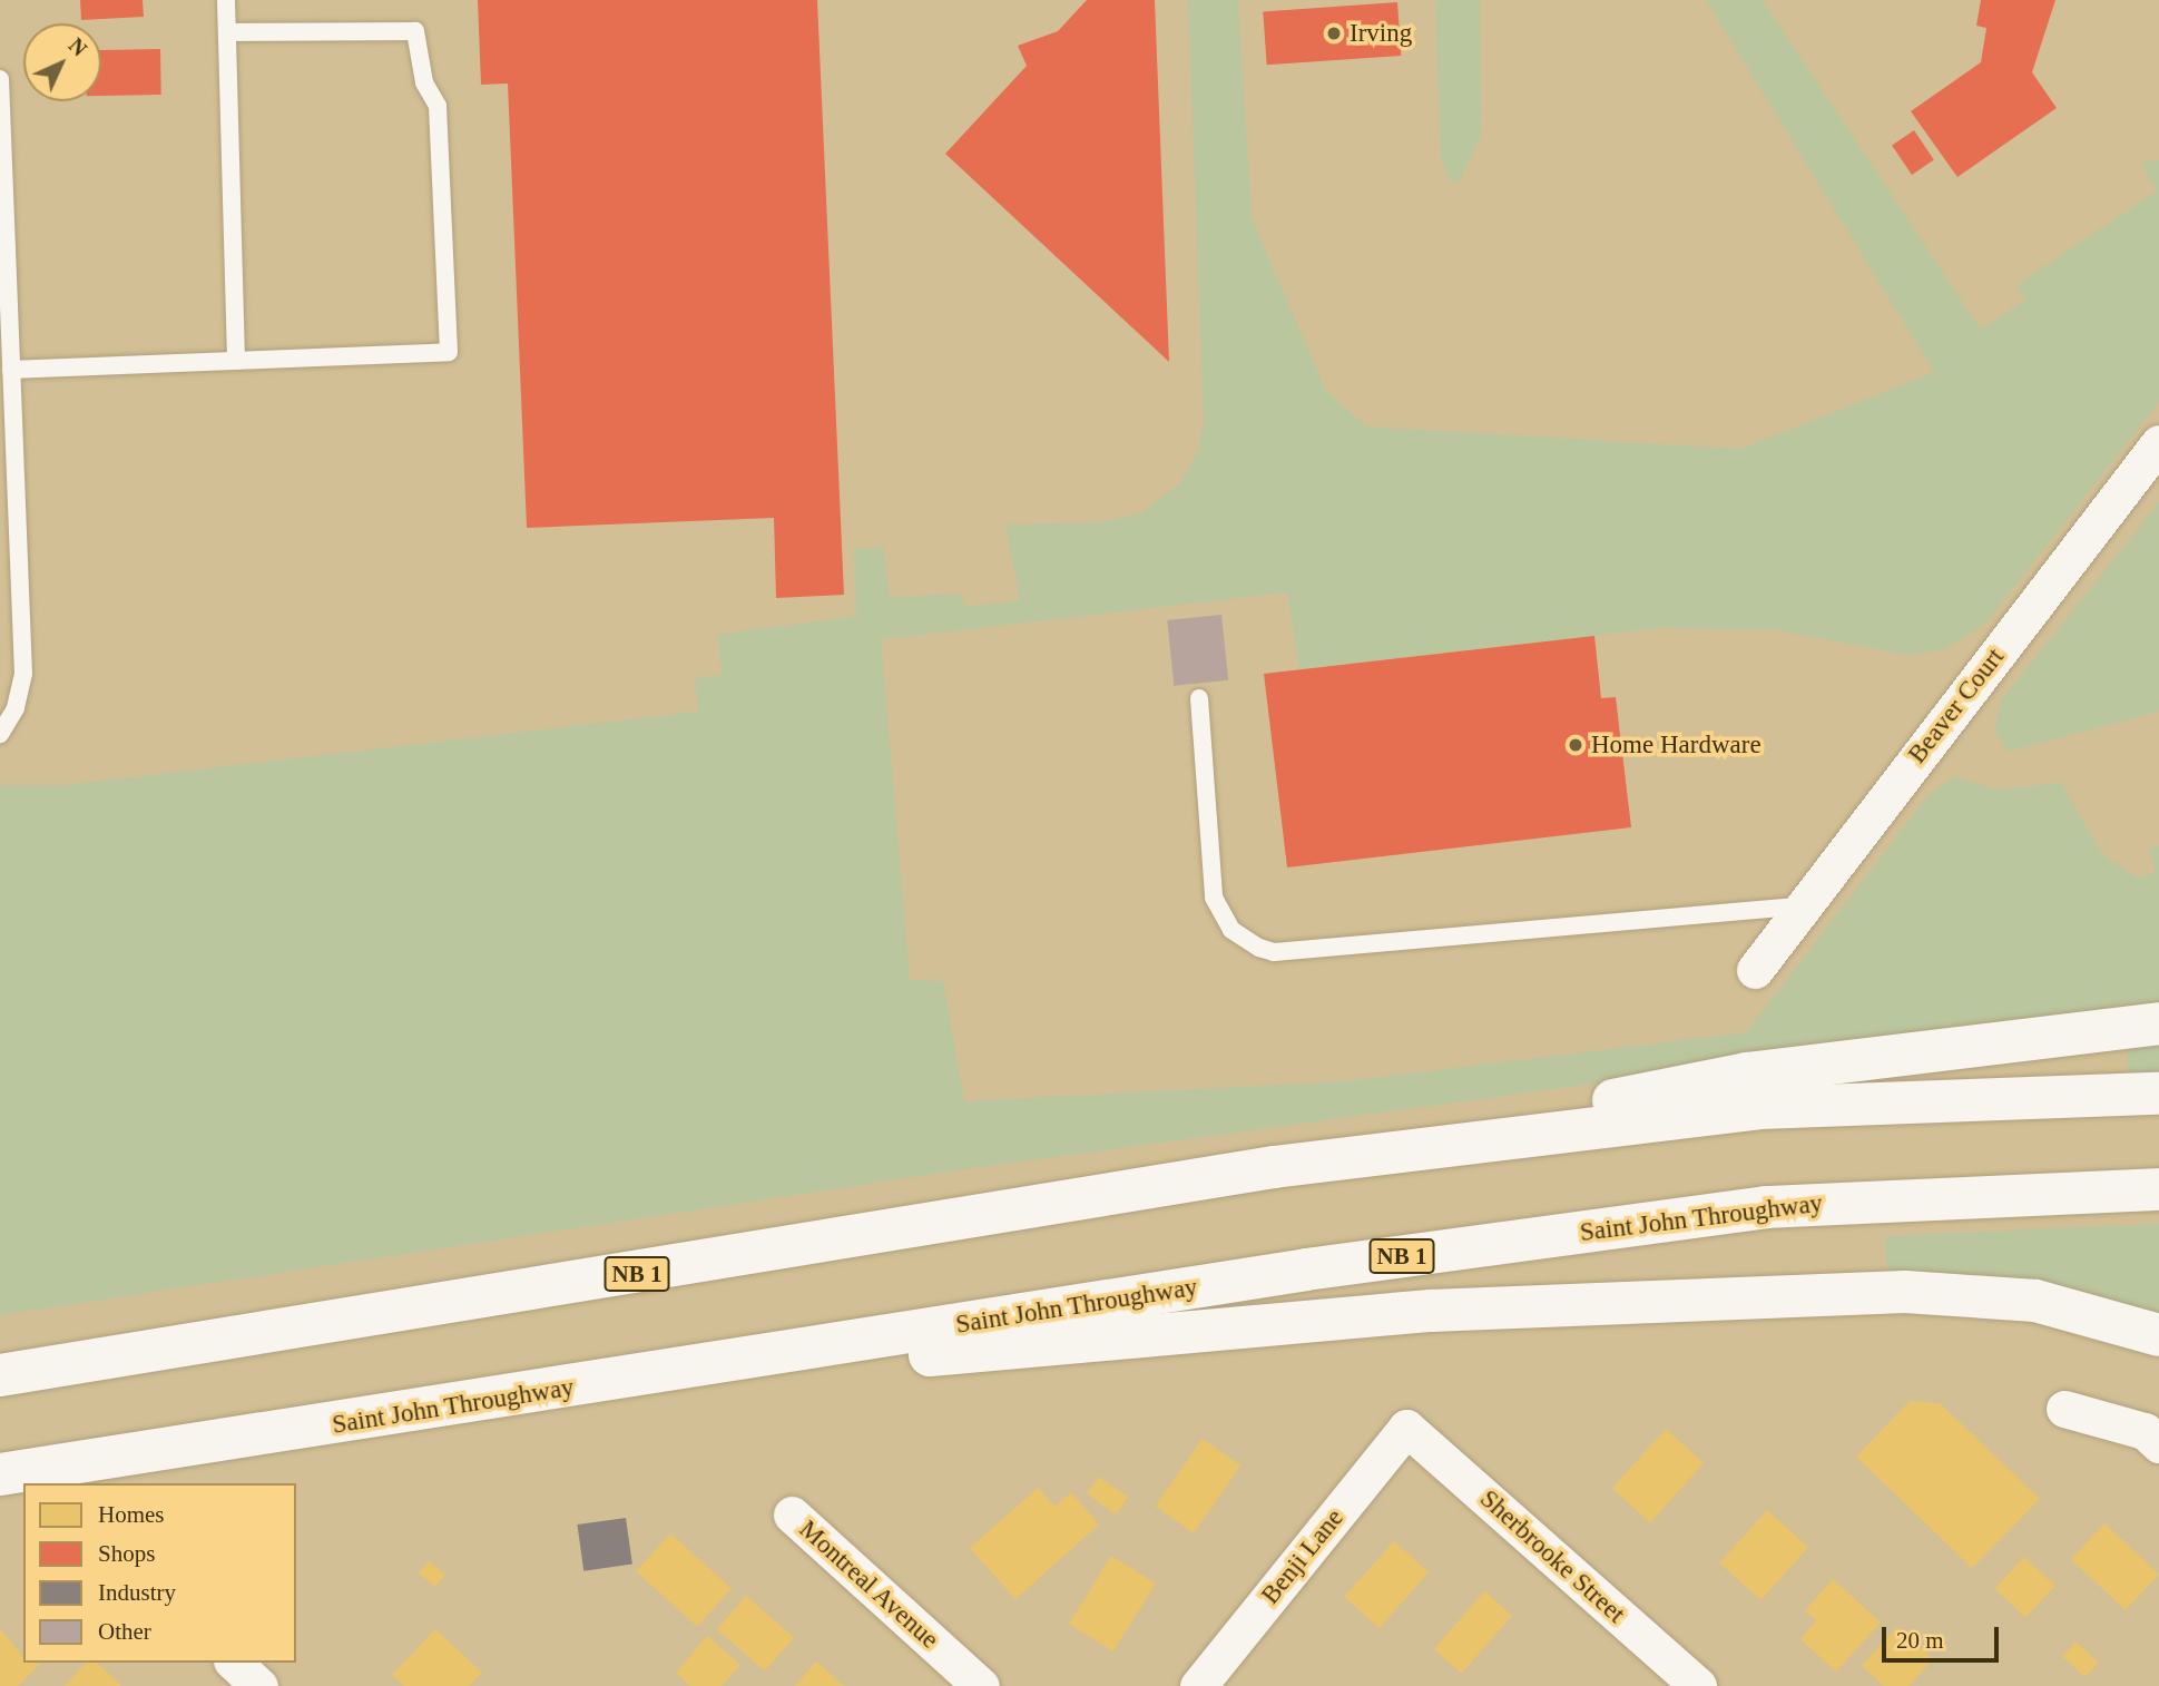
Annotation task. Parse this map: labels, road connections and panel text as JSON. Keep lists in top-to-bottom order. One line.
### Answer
{"streets":{"highway":["Saint John Throughway","NB 1"],"street":["Beaver Court","Benji Lane","Sherbrooke Street","Montreal Avenue"]},"crossings":[["Benji Lane","Sherbrooke Street"]],"places":["Irving","Home Hardware"],"legend":["Homes","Shops","Industry","Other"],"scale_bar":"20 m","north":"top right"}
